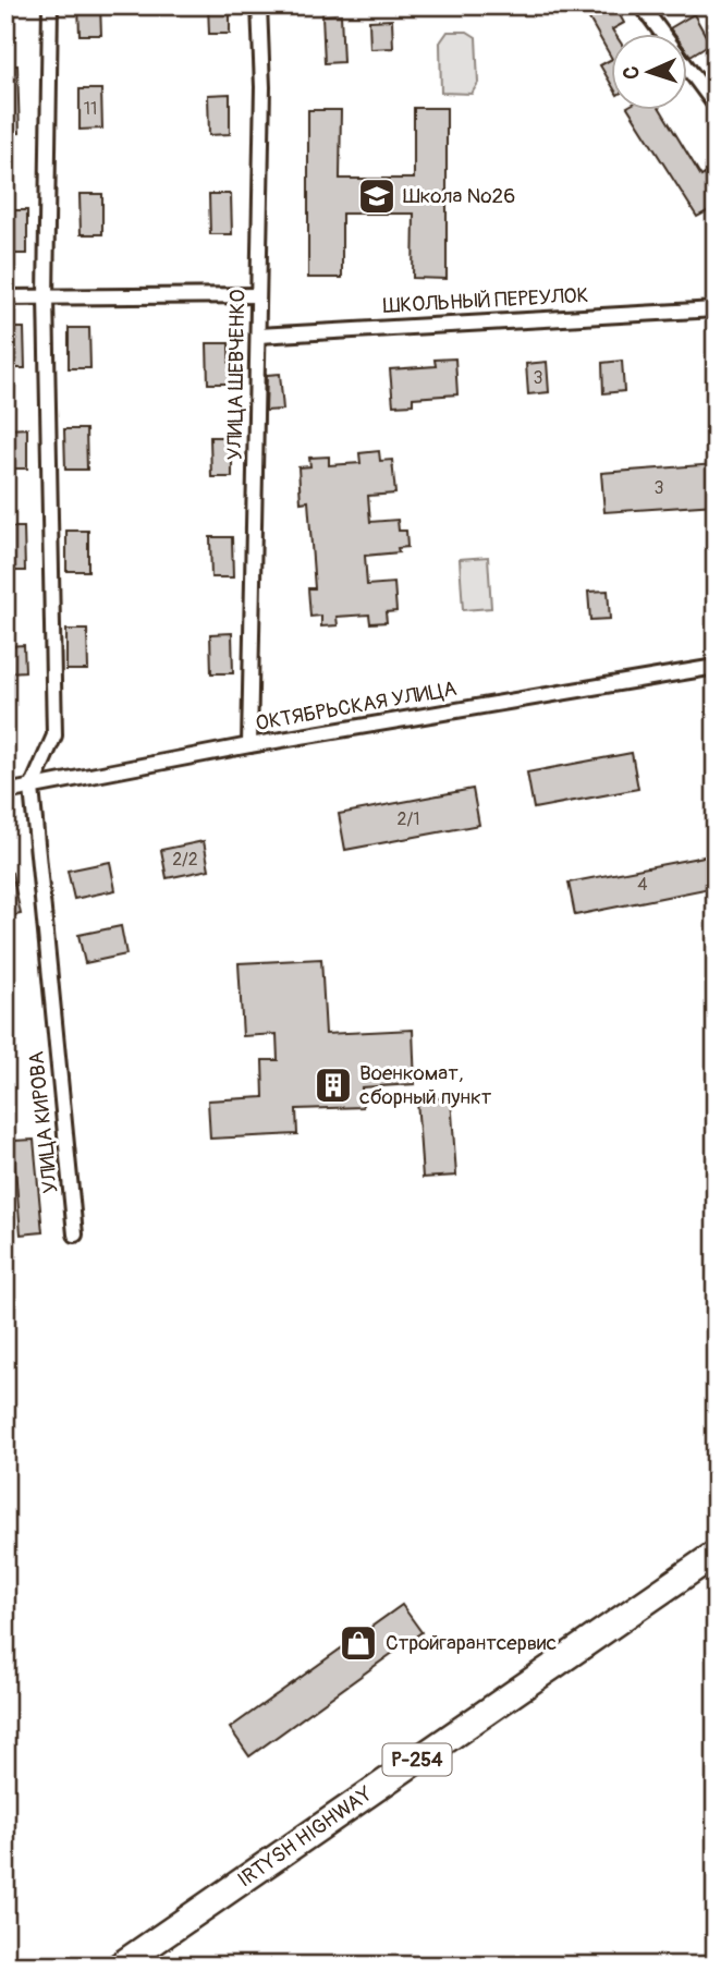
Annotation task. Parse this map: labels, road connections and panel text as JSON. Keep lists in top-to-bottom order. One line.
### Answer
{"streets":{"highway":["Р-254","IRTYSH HIGHWAY"],"street":["ШКОЛЬНЫЙ ПЕРЕУЛОК","УЛИЦА ШЕВЧЕНКО","ОКТЯБРЬСКАЯ УЛИЦА","УЛИЦА КИРОВА"]},"crossings":[["ШКОЛЬНЫЙ ПЕРЕУЛОК","УЛИЦА ШЕВЧЕНКО"],["УЛИЦА ШЕВЧЕНКО","ОКТЯБРЬСКАЯ УЛИЦА"],["ОКТЯБРЬСКАЯ УЛИЦА","УЛИЦА КИРОВА"]],"places":{"school or university":["Школа №26"],"building":["Военкомат, сборный пункт"],"shop":["Стройгарантсервис"]},"house_numbers":["11","3","3","2/1","2/2","4"],"north":"left"}
